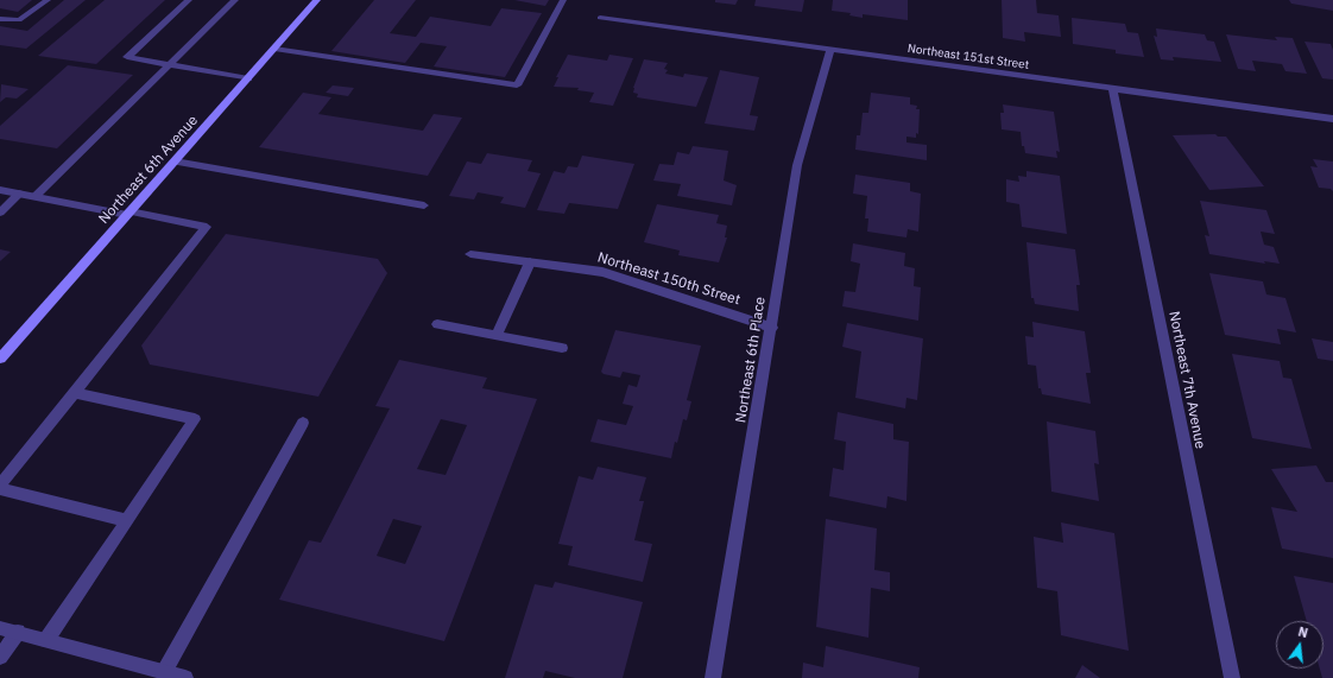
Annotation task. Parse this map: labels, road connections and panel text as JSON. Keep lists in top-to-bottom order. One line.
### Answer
{"streets":{"main road":["Northeast 6th Avenue"],"street":["Northeast 151st Street","Northeast 150th Street","Northeast 6th Place","Northeast 7th Avenue"]},"crossings":[["Northeast 151st Street","Northeast 6th Place"],["Northeast 151st Street","Northeast 7th Avenue"],["Northeast 150th Street","Northeast 6th Place"]],"north":"top"}
